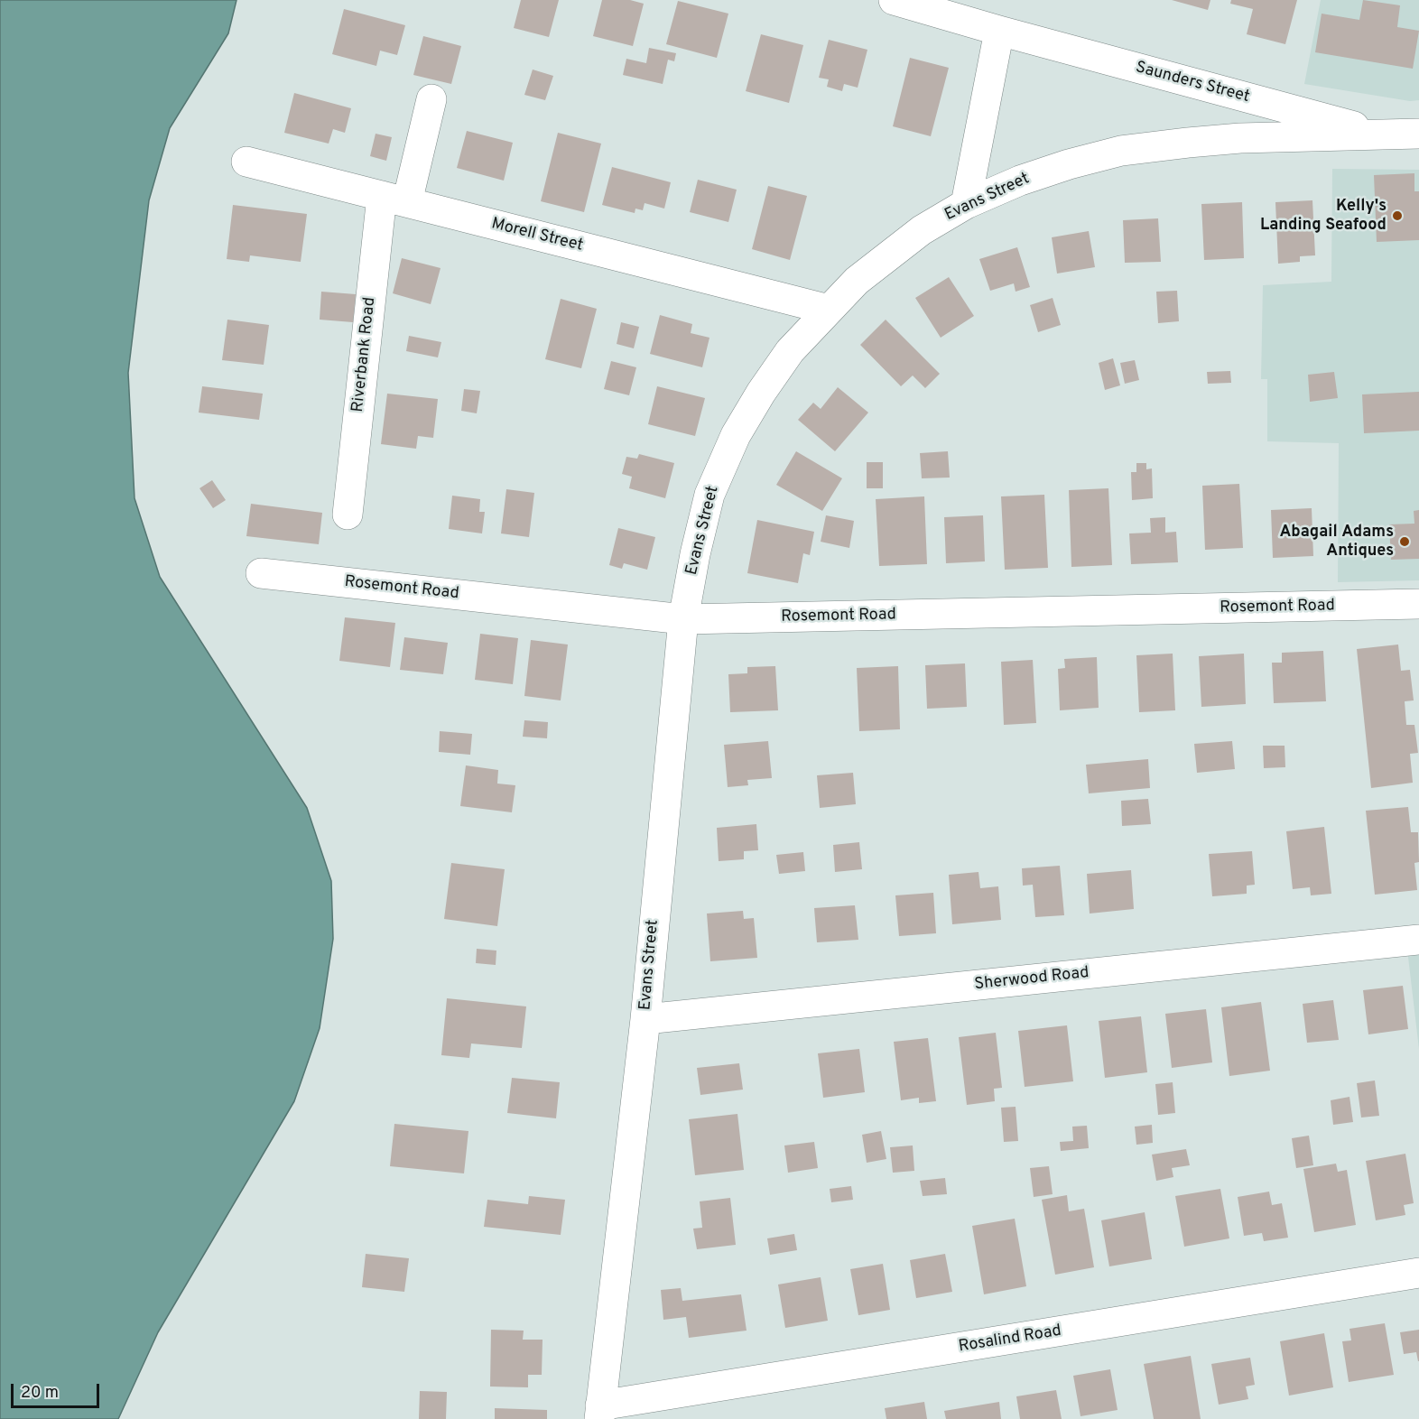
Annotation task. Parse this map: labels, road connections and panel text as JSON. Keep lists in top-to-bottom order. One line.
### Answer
{"streets":{"street":["Saunders Street","Evans Street","Morell Street","Riverbank Road","Rosemont Road","Sherwood Road","Rosalind Road"]},"crossings":[["Saunders Street","Evans Street"],["Evans Street","Morell Street"],["Evans Street","Rosemont Road"],["Evans Street","Sherwood Road"],["Evans Street","Rosalind Road"],["Morell Street","Riverbank Road"]],"places":["Kelly's Landing Seafood","Abagail Adams Antiques"],"scale_bar":"20 m"}
